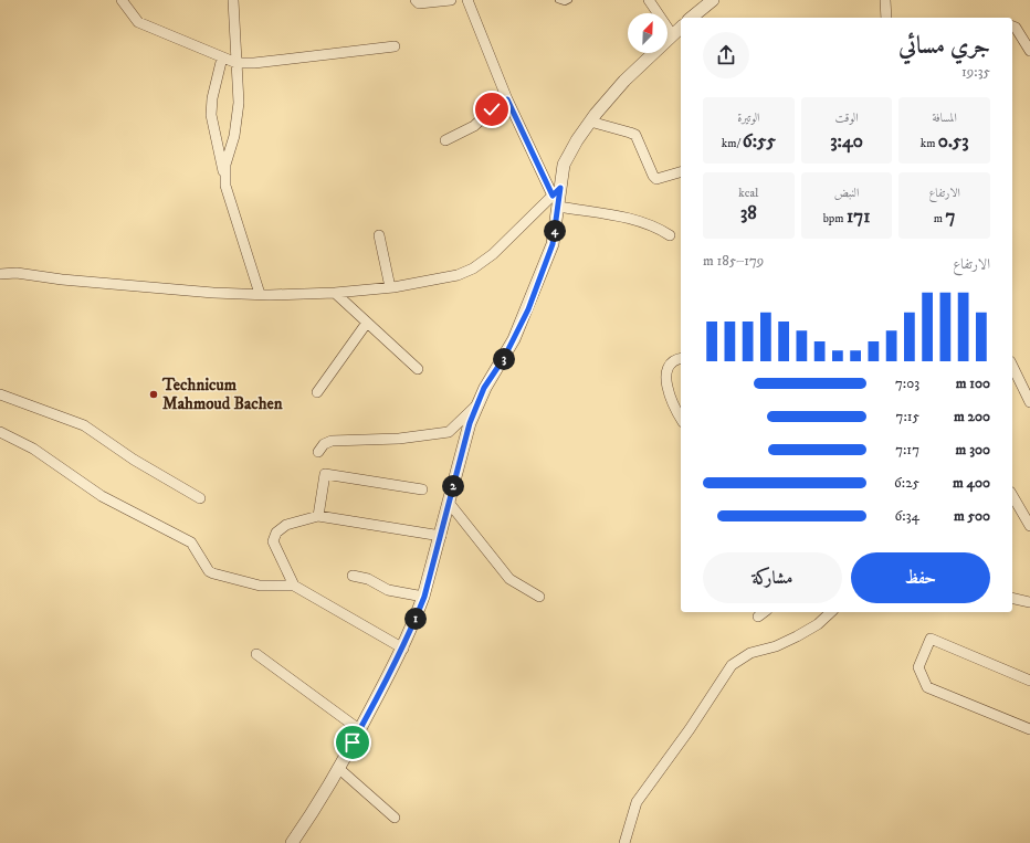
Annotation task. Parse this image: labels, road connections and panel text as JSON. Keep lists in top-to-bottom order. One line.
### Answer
{"places":["Technicum Mahmoud Bachen"],"north":"top right","page":{"heading":["جري مسائي","19:35"],"stats":[["المسافة","0.53 km"],["الوقت","3:40"],["الوتيرة","6:55 /km"],["الارتفاع","7 m"],["النبض","171 bpm"],["kcal","38"]],"pins":["4","3","2","1"],"chart":["الارتفاع","179–185 m"],"list":[{"name":"100 m","note":"7:03"},{"name":"200 m","note":"7:15"},{"name":"300 m","note":"7:17"},{"name":"400 m","note":"6:25"},{"name":"500 m","note":"6:34"}],"buttons":["حفظ","مشاركة"]}}
